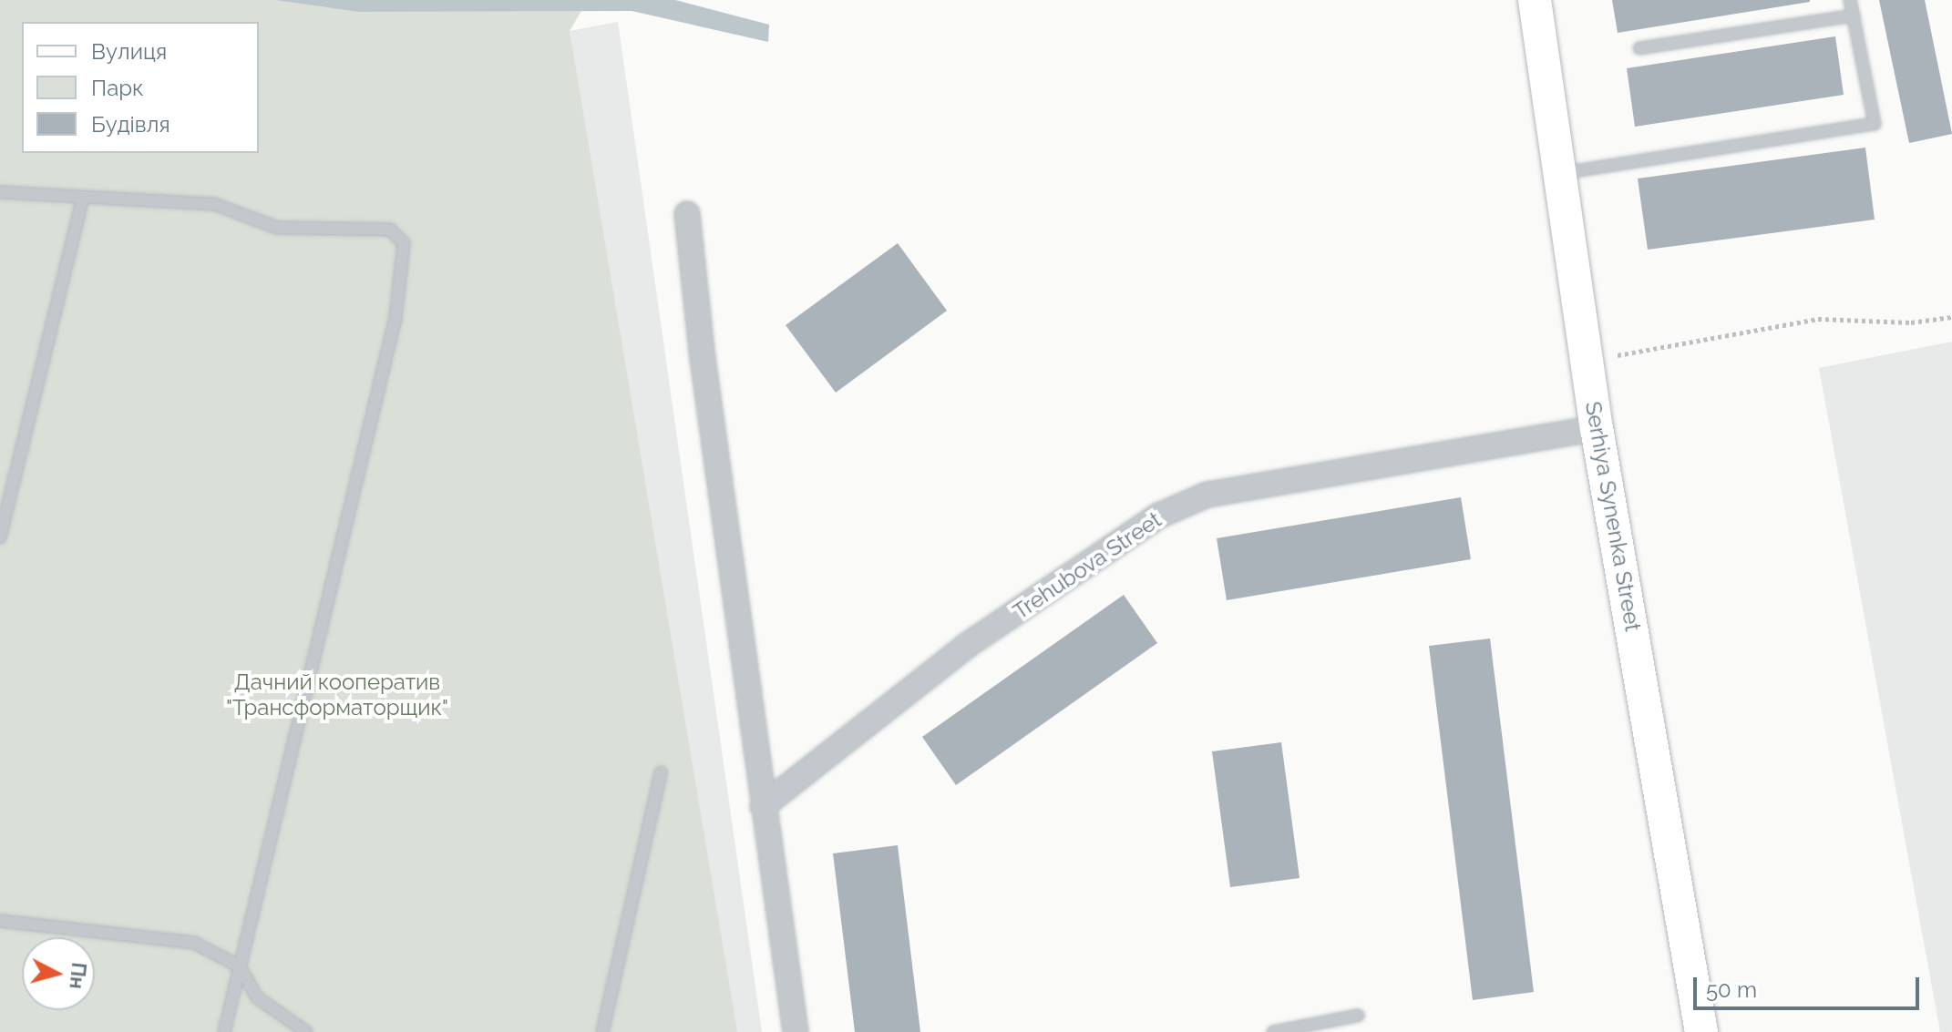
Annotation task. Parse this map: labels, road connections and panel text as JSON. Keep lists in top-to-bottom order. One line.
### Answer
{"streets":{"street":["Serhiya Synenka Street","Trehubova Street"]},"crossings":[["Serhiya Synenka Street","Trehubova Street"]],"parks":["Дачний кооператив \"Трансформаторщик\""],"legend":["Вулиця","Парк","Будівля"],"scale_bar":"50 m","north":"right"}
